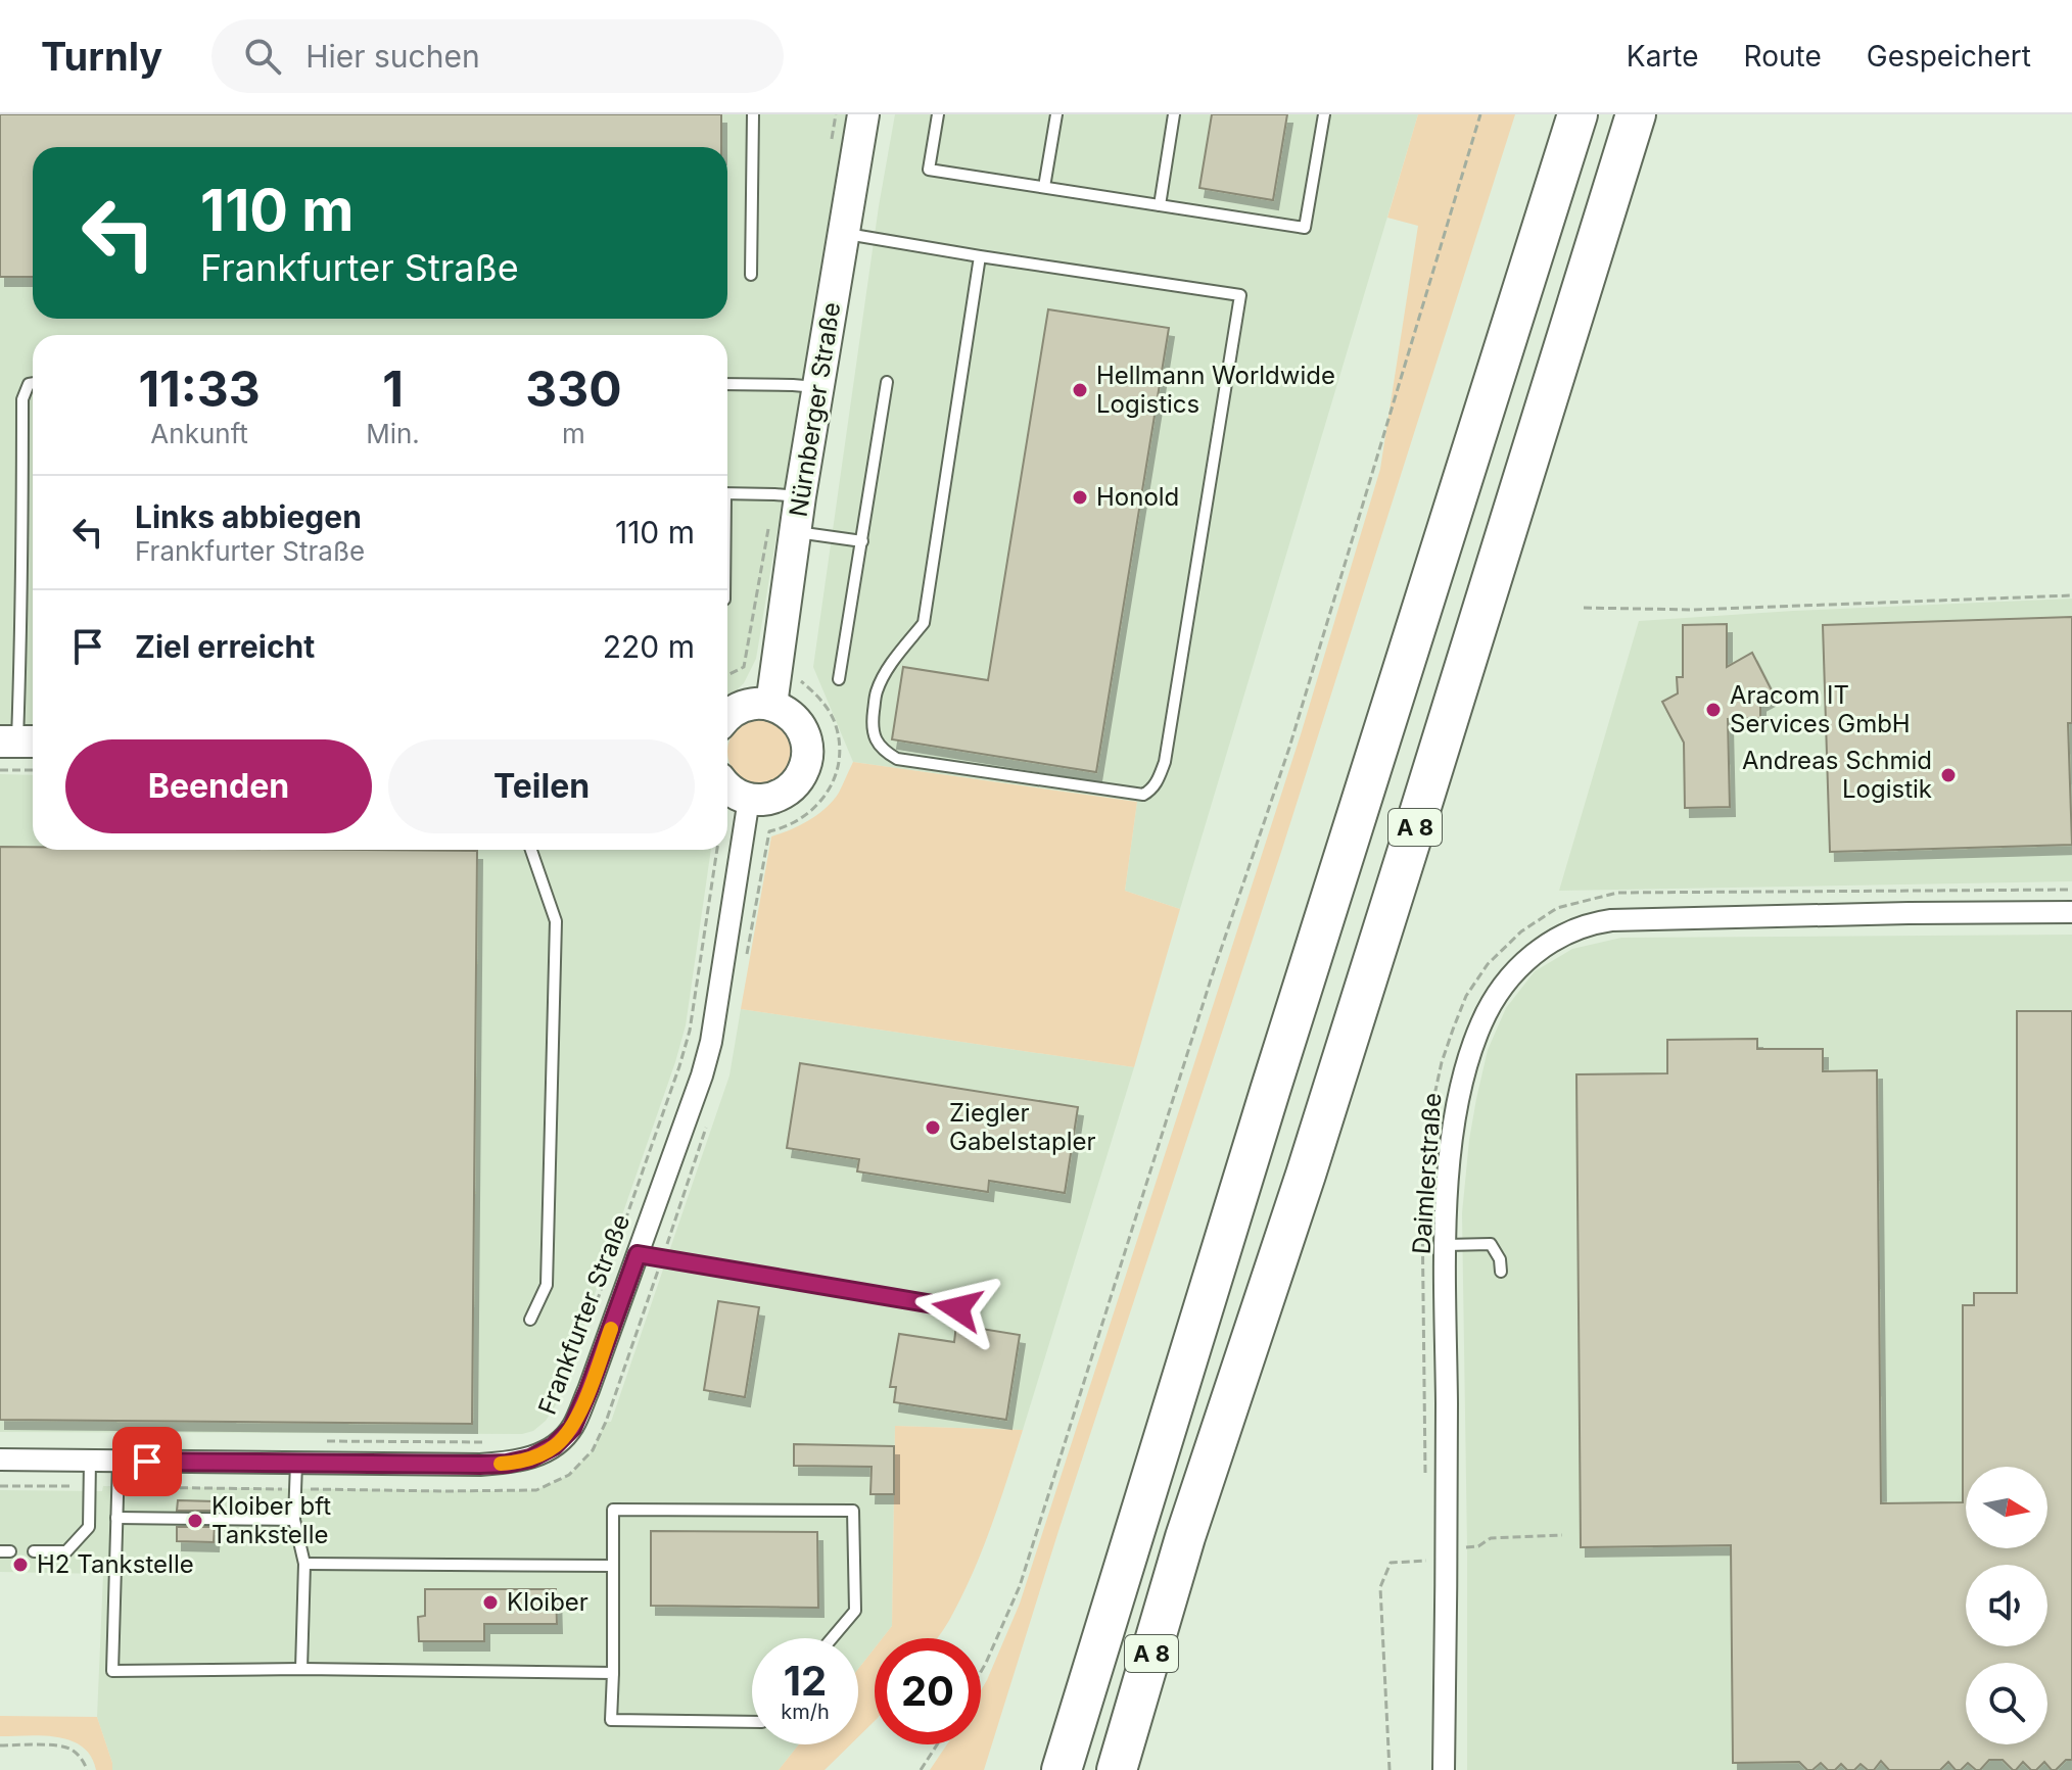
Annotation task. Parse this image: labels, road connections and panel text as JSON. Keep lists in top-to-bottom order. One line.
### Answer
{"streets":{"highway":["A 8"],"street":["Nürnberger Straße","Daimlerstraße","Frankfurter Straße"]},"places":["Hellmann Worldwide Logistics","Honold","Aracom IT Services GmbH","Andreas Schmid Logistik","Ziegler Gabelstapler","Kloiber bft Tankstelle","H2 Tankstelle","Kloiber"],"north":"right","page":{"header":"Turnly","search":"Hier suchen","nav":["Karte","Route","Gespeichert"],"turn":["110 m","Frankfurter Straße"],"eta":["11:33","Ankunft","1","Min.","330","m"],"list":[{"name":"Links abbiegen","note":"Frankfurter Straße","value":"110 m"},{"name":"Ziel erreicht","value":"220 m"}],"buttons":["Beenden","Teilen"],"speed":"12 km/h","limit":"20"}}
